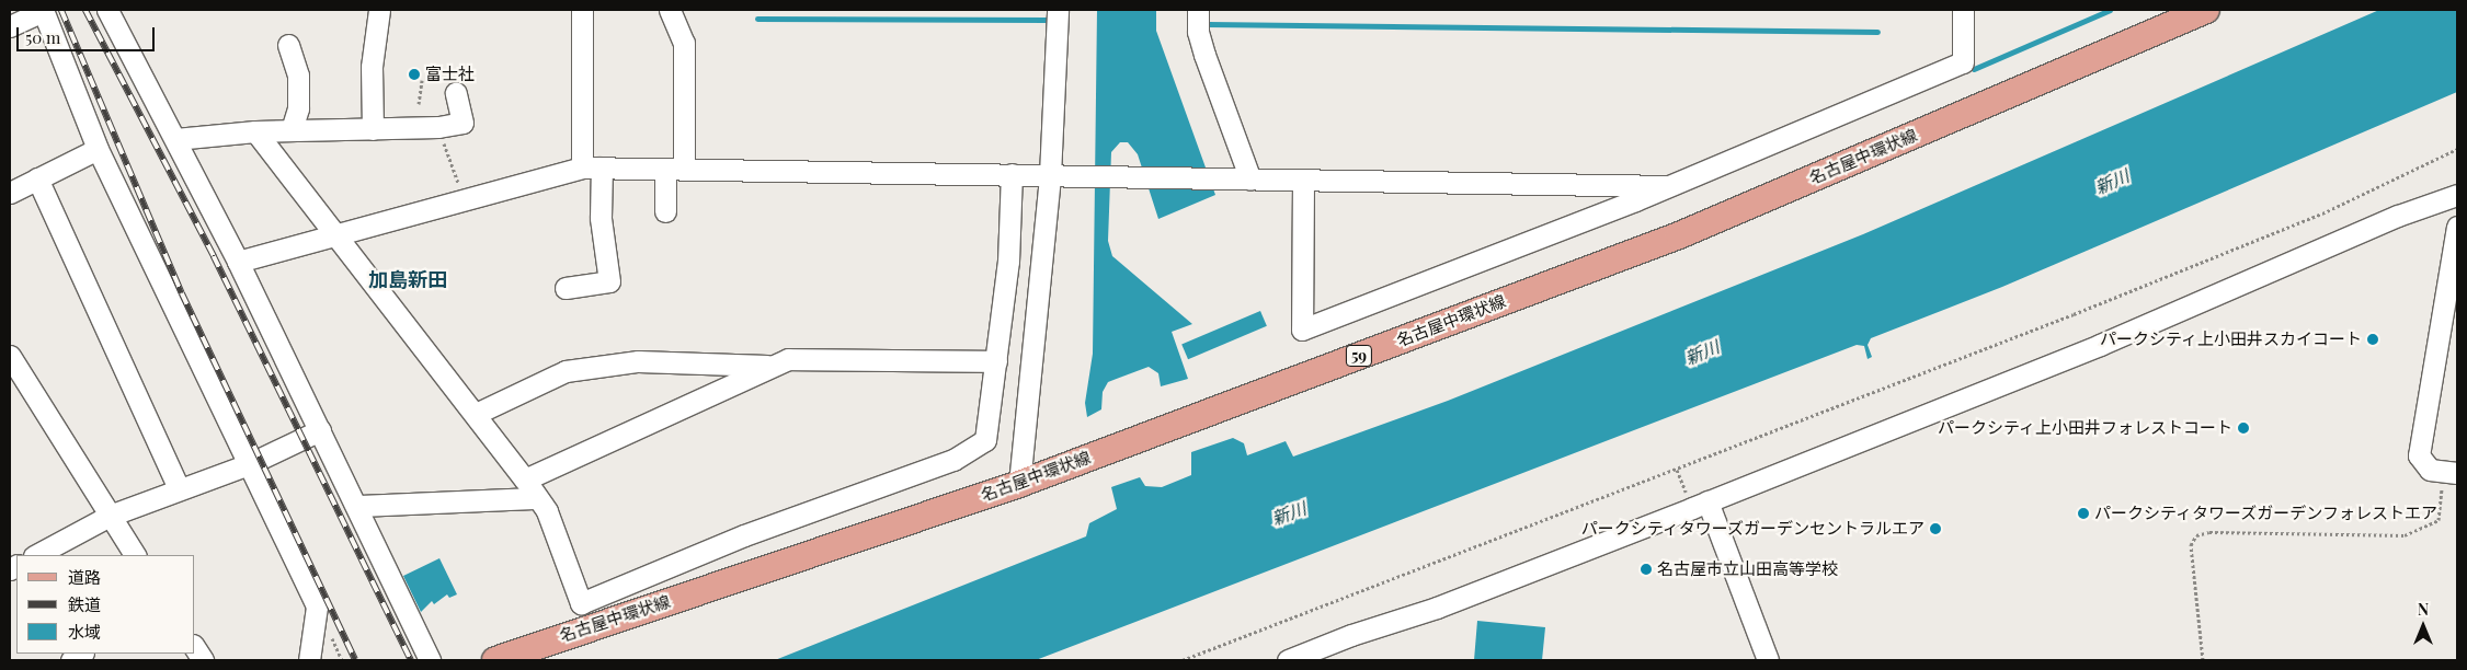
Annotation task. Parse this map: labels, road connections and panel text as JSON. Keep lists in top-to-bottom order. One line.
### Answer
{"streets":{"main road":["名古屋中環状線","59"]},"districts":["加島新田"],"water":["新川"],"places":["富士社","パークシティ上小田井スカイコート","パークシティ上小田井フォレストコート","パークシティタワーズガーデンフォレストエア","パークシティタワーズガーデンセントラルエア","名古屋市立山田高等学校"],"legend":["道路","鉄道","水域"],"scale_bar":"50 m","north":"top"}
